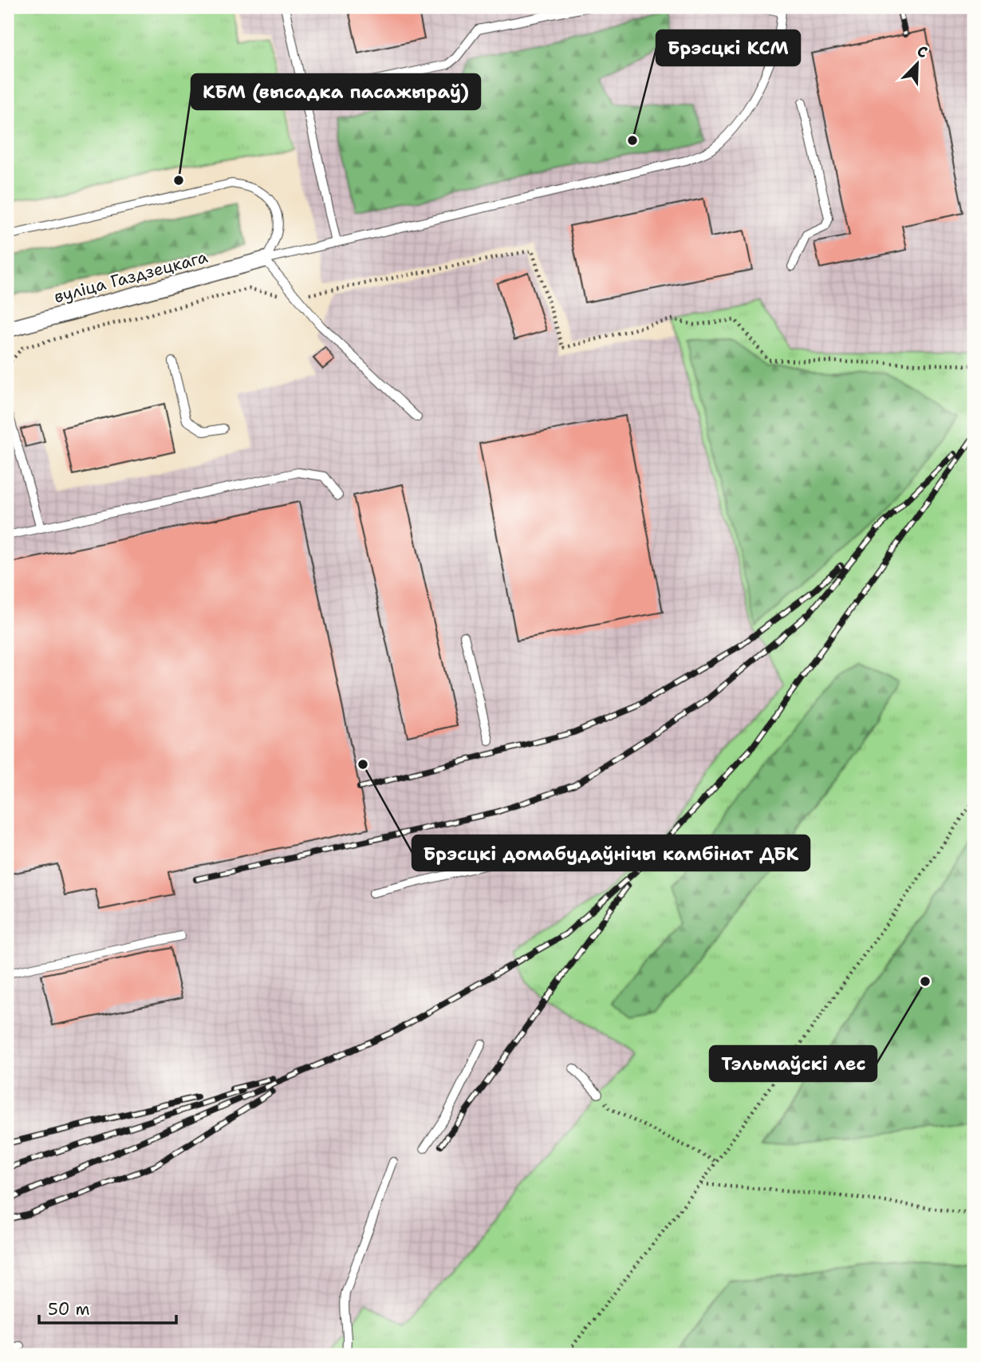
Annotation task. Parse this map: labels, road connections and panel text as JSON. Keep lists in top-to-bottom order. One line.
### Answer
{"streets":{"street":["вуліца Газдзецкага"]},"places":["Брэсцкі КСМ","КБМ (высадка пасажыраў)","Брэсцкі домабудаўнічы камбінат ДБК","Тэльмаўскі лес"],"scale_bar":"50 m","north":"top right"}
